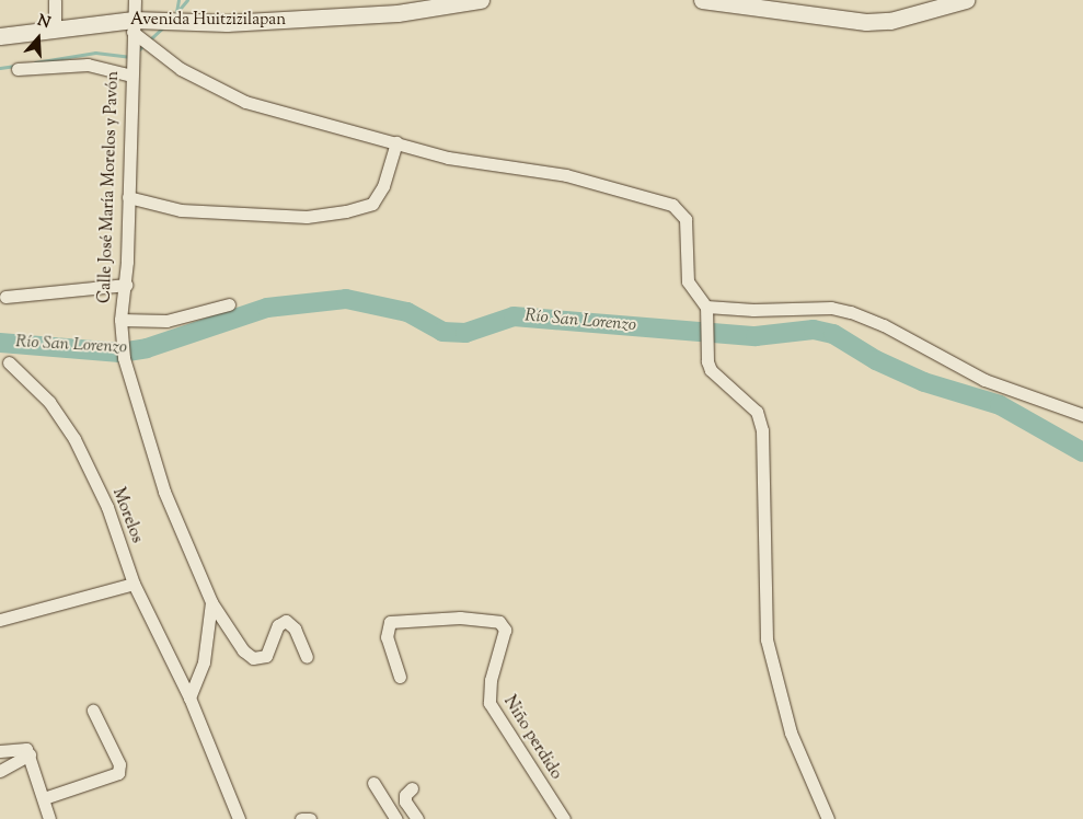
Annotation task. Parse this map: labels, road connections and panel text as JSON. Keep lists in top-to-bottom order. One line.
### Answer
{"streets":{"street":["Avenida Huitzizilapan","Calle José María Morelos y Pavón","Morelos","Niño perdido"]},"crossings":[["Avenida Huitzizilapan","Calle José María Morelos y Pavón"]],"water":["Río San Lorenzo"],"north":"top"}
